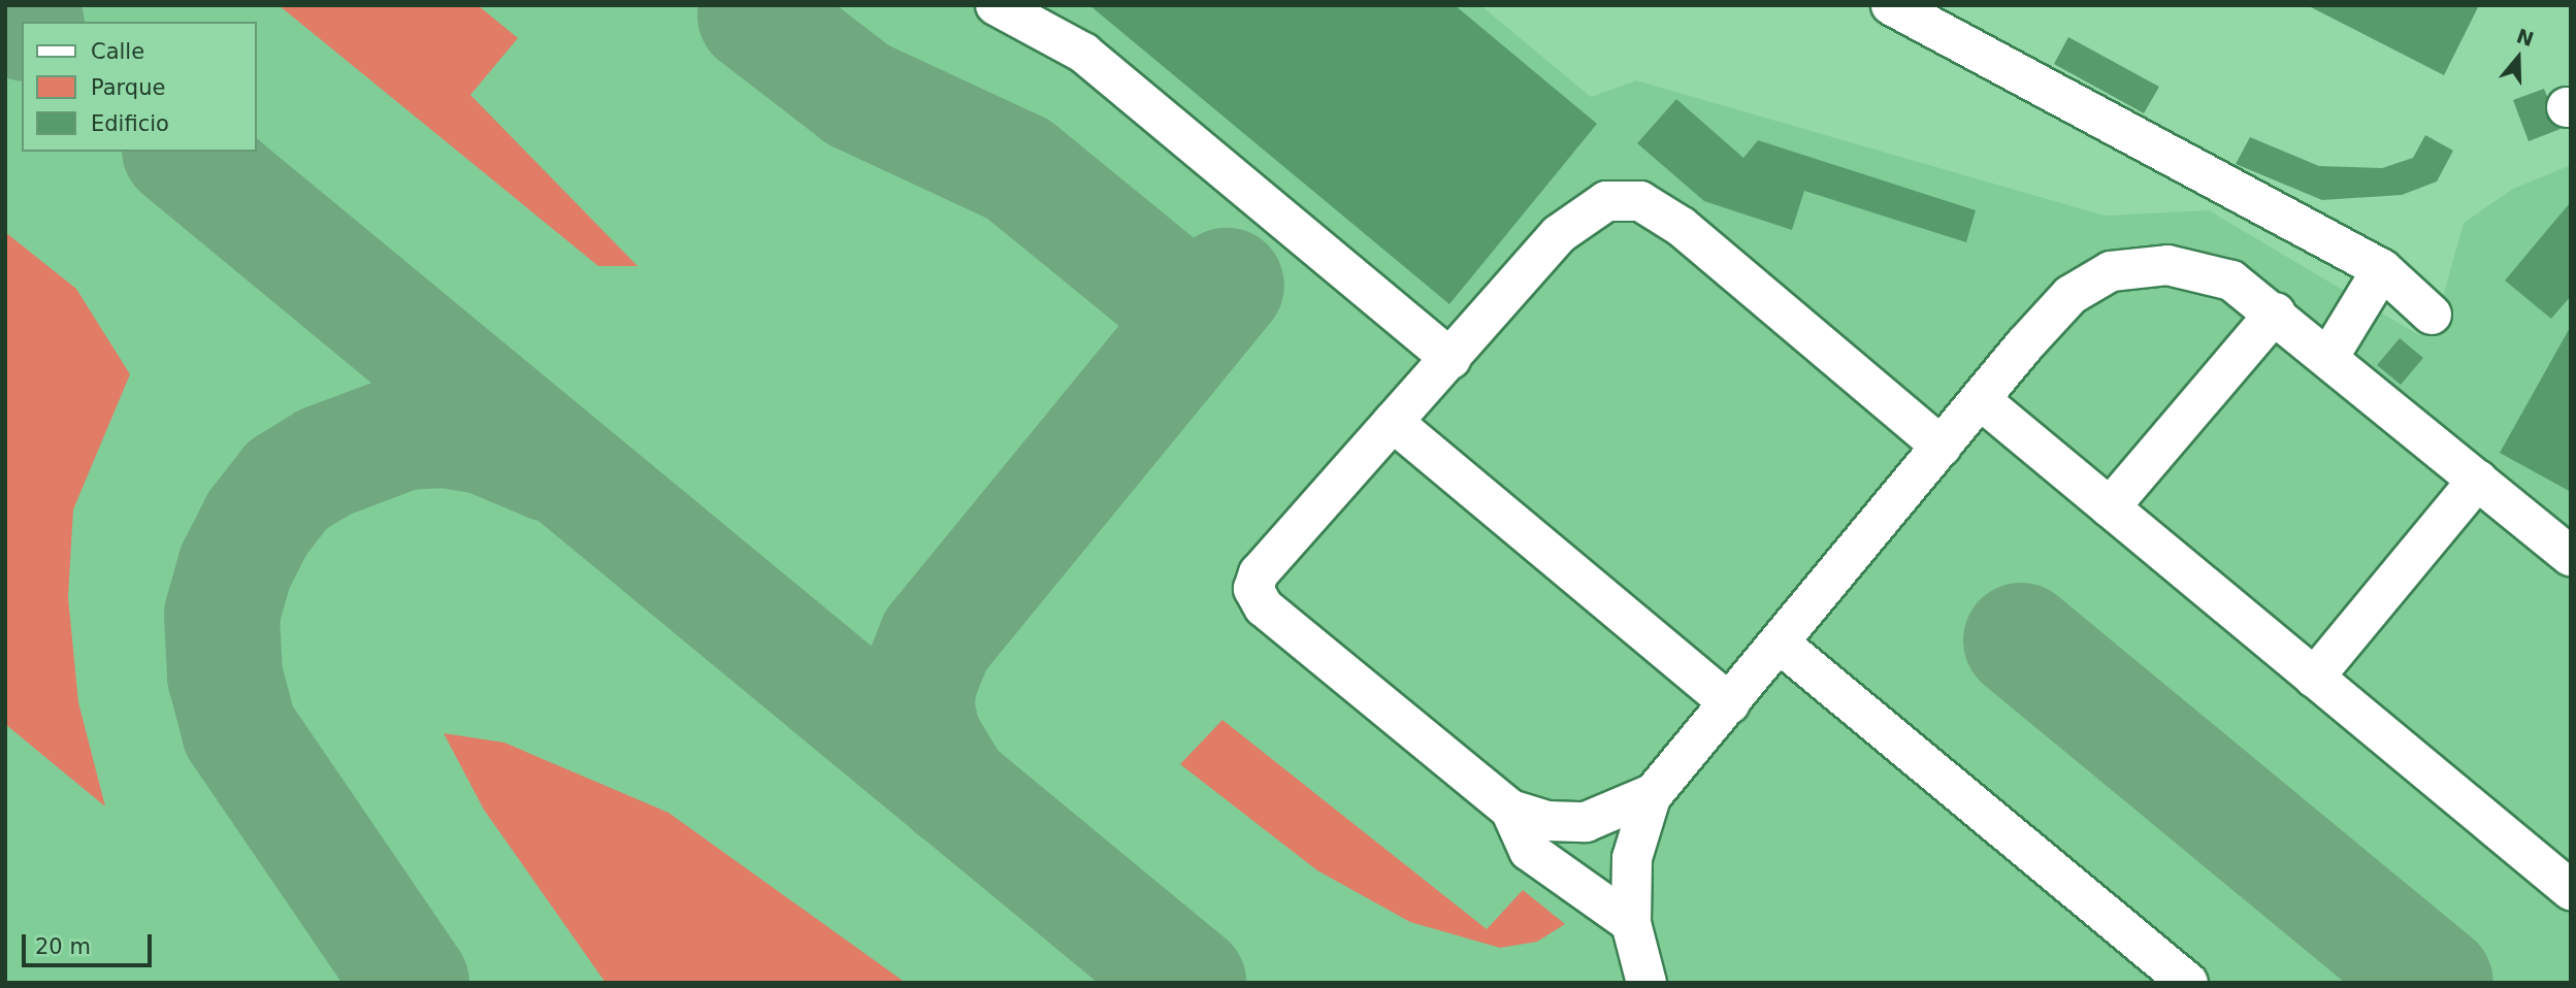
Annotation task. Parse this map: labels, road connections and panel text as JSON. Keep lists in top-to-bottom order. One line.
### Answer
{"legend":["Calle","Parque","Edificio"],"scale_bar":"20 m","north":"top"}
